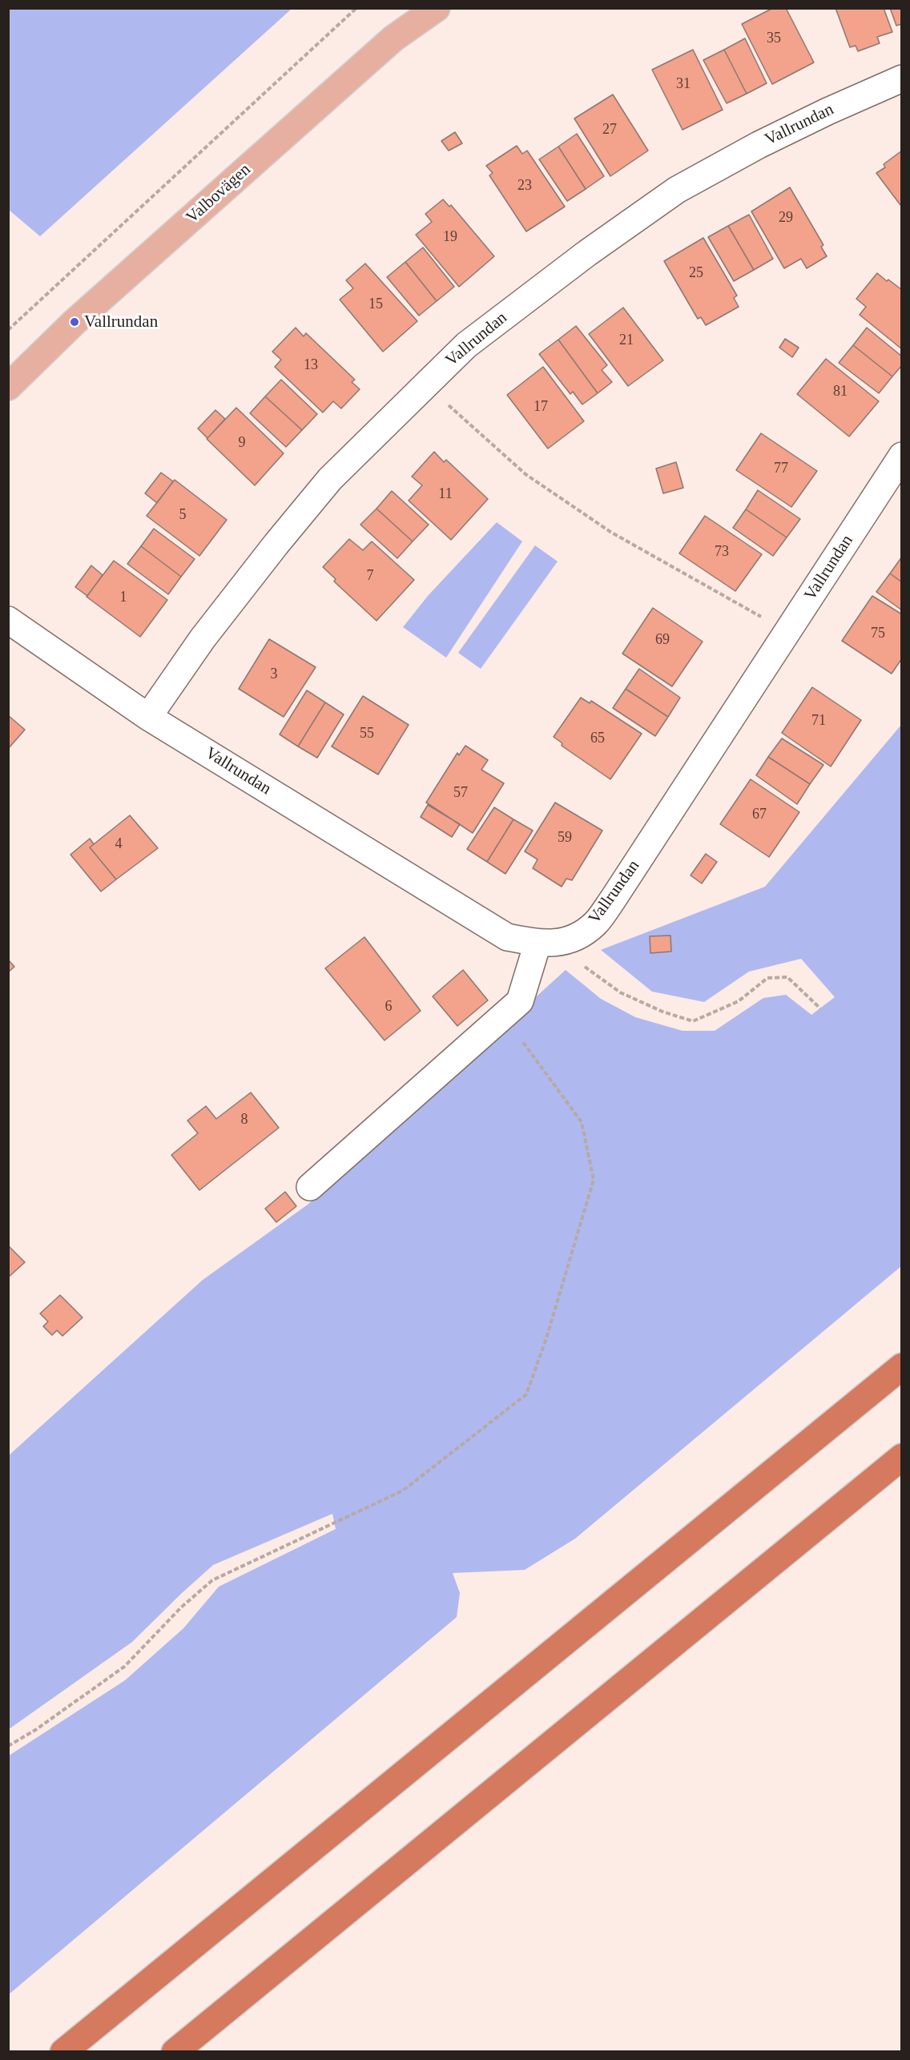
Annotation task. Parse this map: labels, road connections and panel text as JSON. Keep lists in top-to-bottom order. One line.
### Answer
{"streets":{"main road":["Valbovägen"],"street":["Vallrundan"]},"places":["Vallrundan"],"house_numbers":["35","31","27","23","29","19","25","15","21","13","81","17","9","77","11","5","73","7","1","75","69","3","71","55","65","57","67","59","4","6","8"]}
